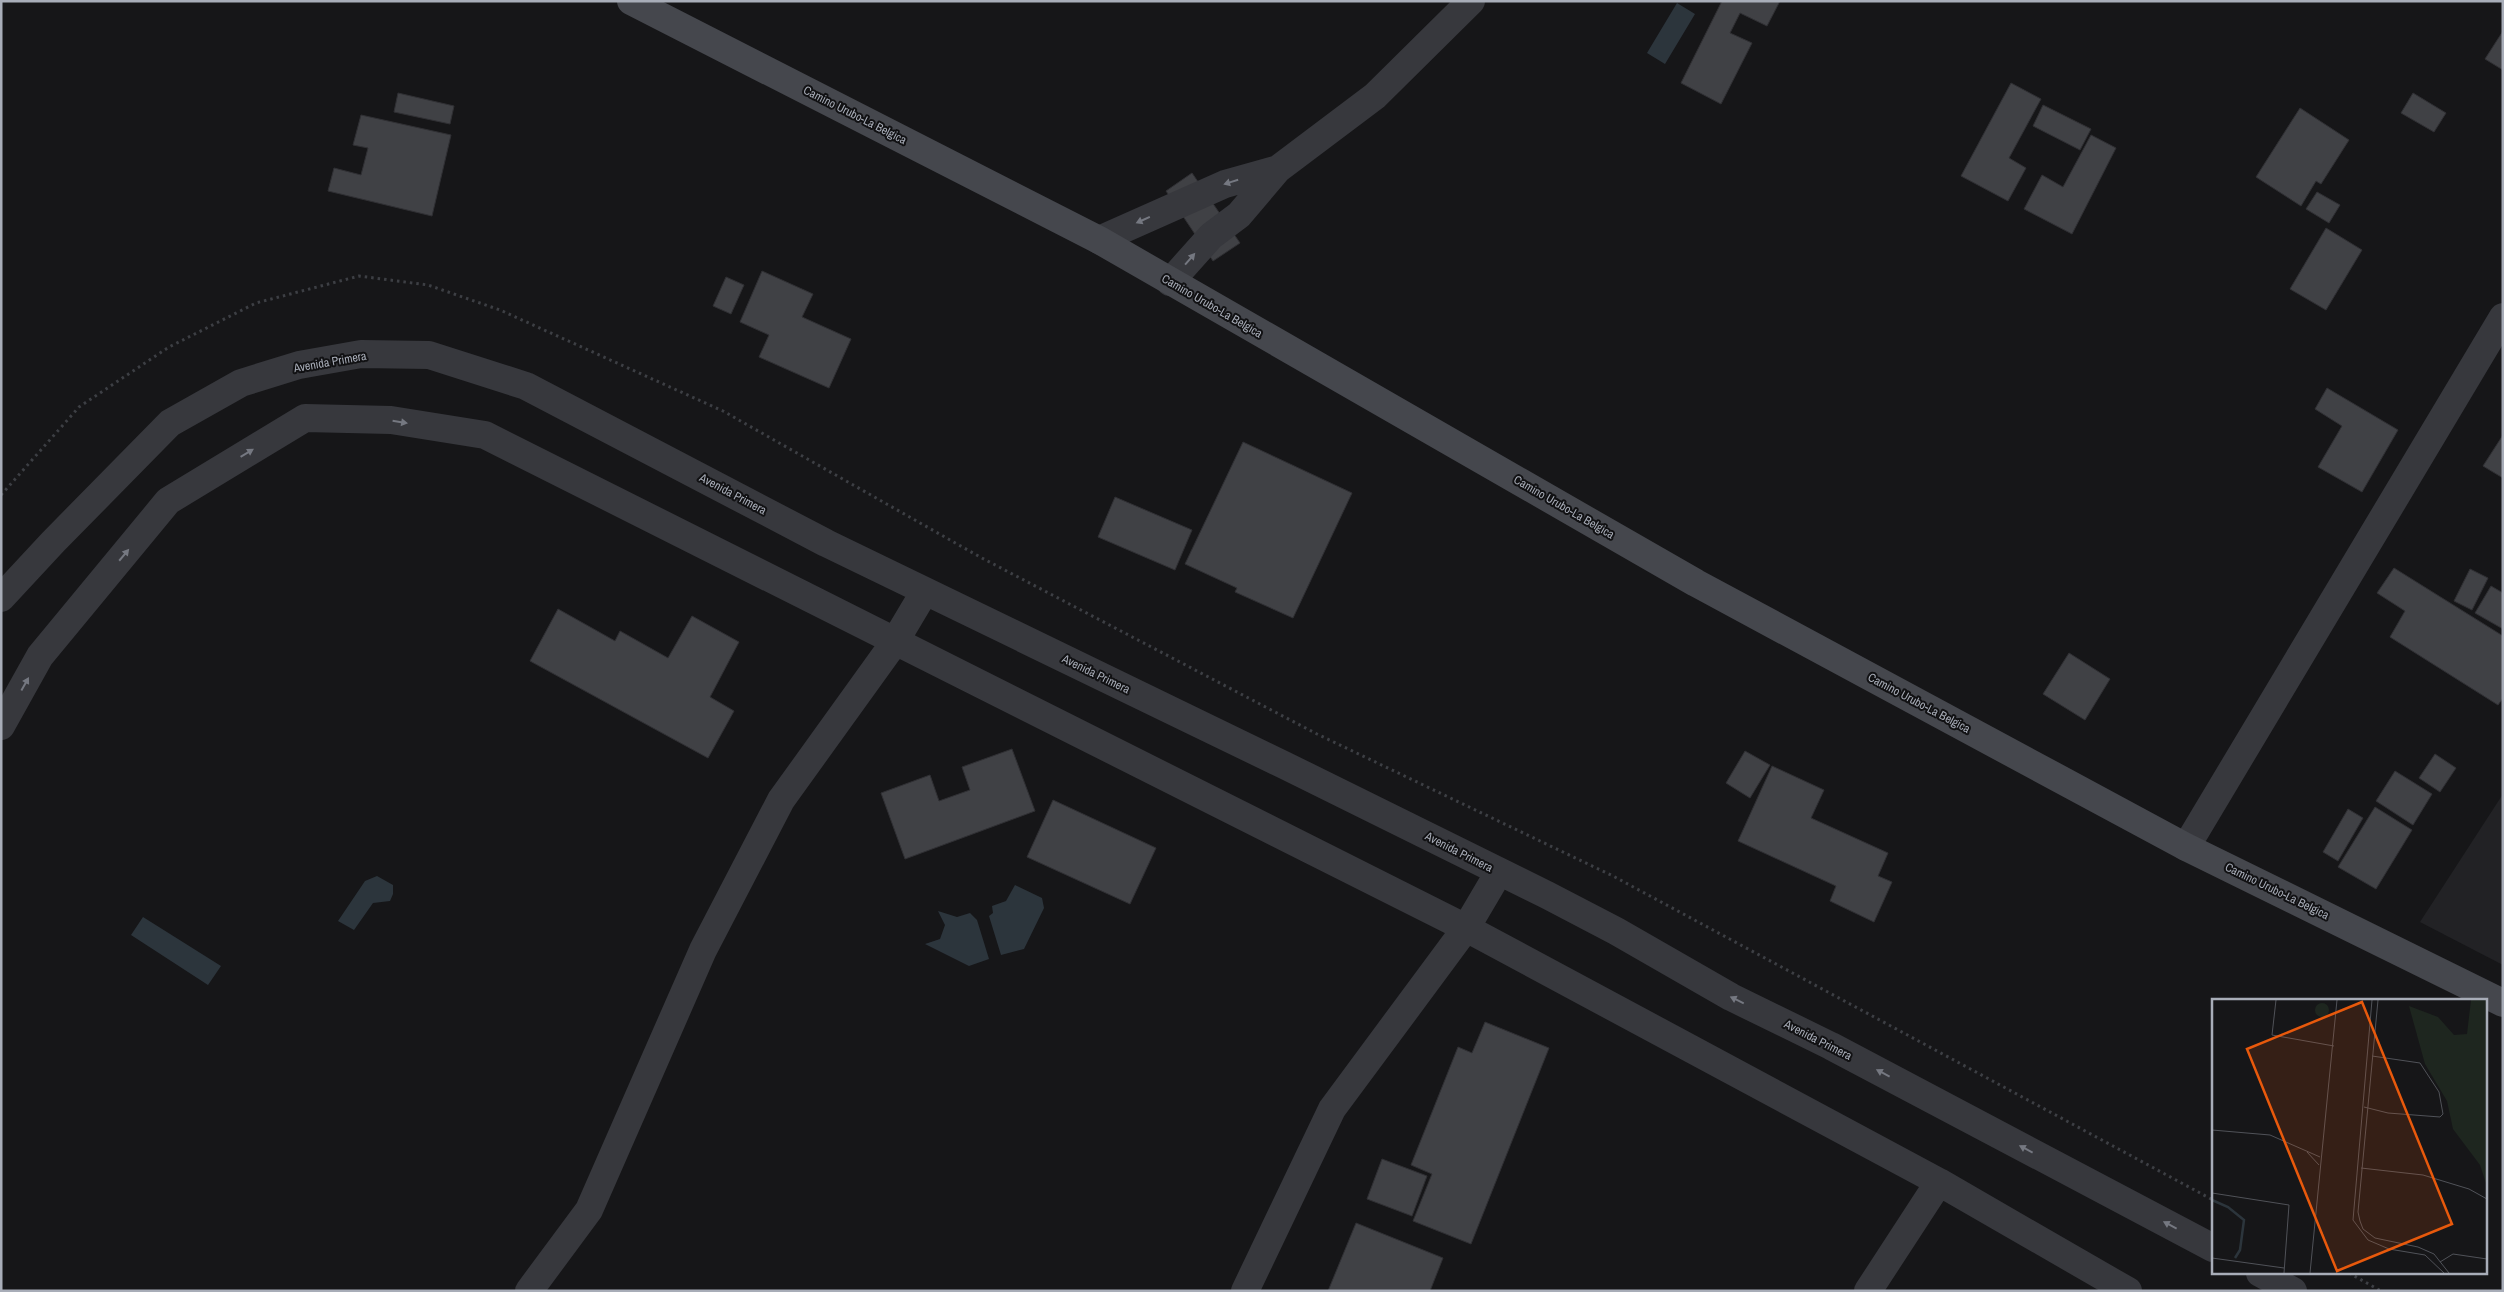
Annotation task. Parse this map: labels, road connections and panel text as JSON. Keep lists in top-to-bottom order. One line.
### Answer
{"streets":{"main road":["Camino Urubo-La Belgica"],"street":["Avenida Primera"]}}
